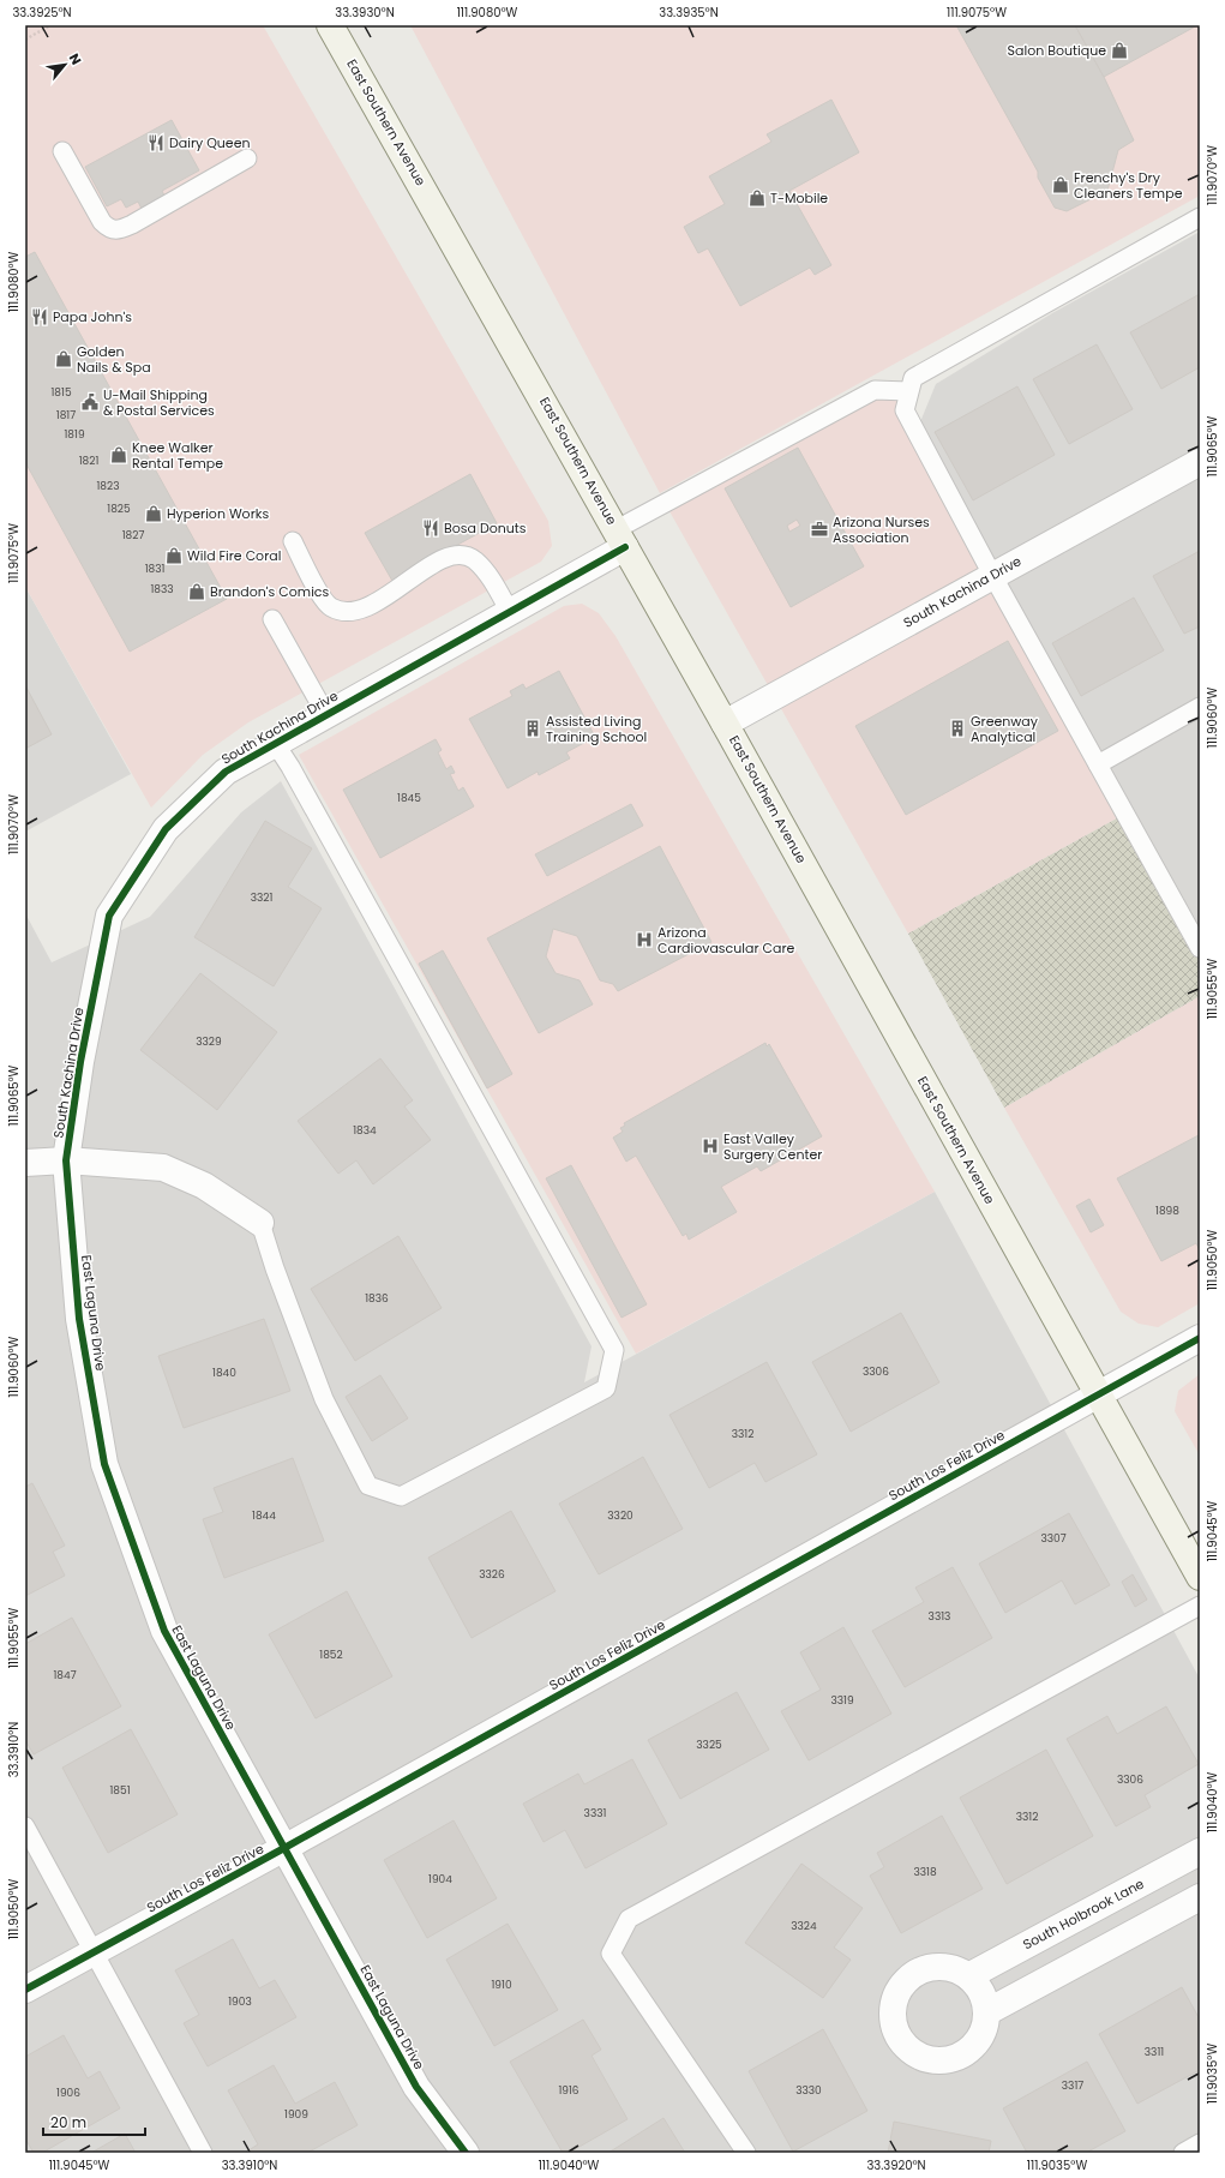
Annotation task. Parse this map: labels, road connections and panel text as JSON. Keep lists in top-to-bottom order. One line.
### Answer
{"streets":{"main road":["East Southern Avenue"],"street":["South Kachina Drive","East Laguna Drive","South Los Feliz Drive","South Holbrook Lane"]},"crossings":[["East Southern Avenue","South Kachina Drive"],["East Southern Avenue","South Los Feliz Drive"],["South Kachina Drive","East Laguna Drive"],["East Laguna Drive","South Los Feliz Drive"]],"places":{"shop":["Salon Boutique","Frenchy's Dry Cleaners Tempe","T-Mobile","Golden Nails & Spa","Knee Walker Rental Tempe","Hyperion Works","Wild Fire Coral","Brandon's Comics"],"restaurant":["Dairy Queen","Papa John's","Bosa Donuts"],"public building":["U-Mail Shipping & Postal Services"],"office":["Arizona Nurses Association"],"building":["Assisted Living Training School","Greenway Analytical"],"hospital":["Arizona Cardiovascular Care","East Valley Surgery Center"]},"house_numbers":["1815","1817","1819","1821","1823","1825","1827","1831","1833","1845","3321","3329","1834","1898","1836","3306","1840","3312","1844","3320","3307","3326","3313","1852","1847","3319","3325","3306","1851","3331","3312","3318","1904","3324","1910","1903","3311","3317","1916","3330","1906","1909"],"scale_bar":"20 m","north":"top right","coordinates":["33.3925°N","33.3930°N","111.9080°W","33.3935°N","111.9075°W","111.9070°W","111.9065°W","111.9060°W","111.9055°W","111.9050°W","111.9045°W","33.3910°N","111.9040°W","111.9035°W","33.3920°N"]}
